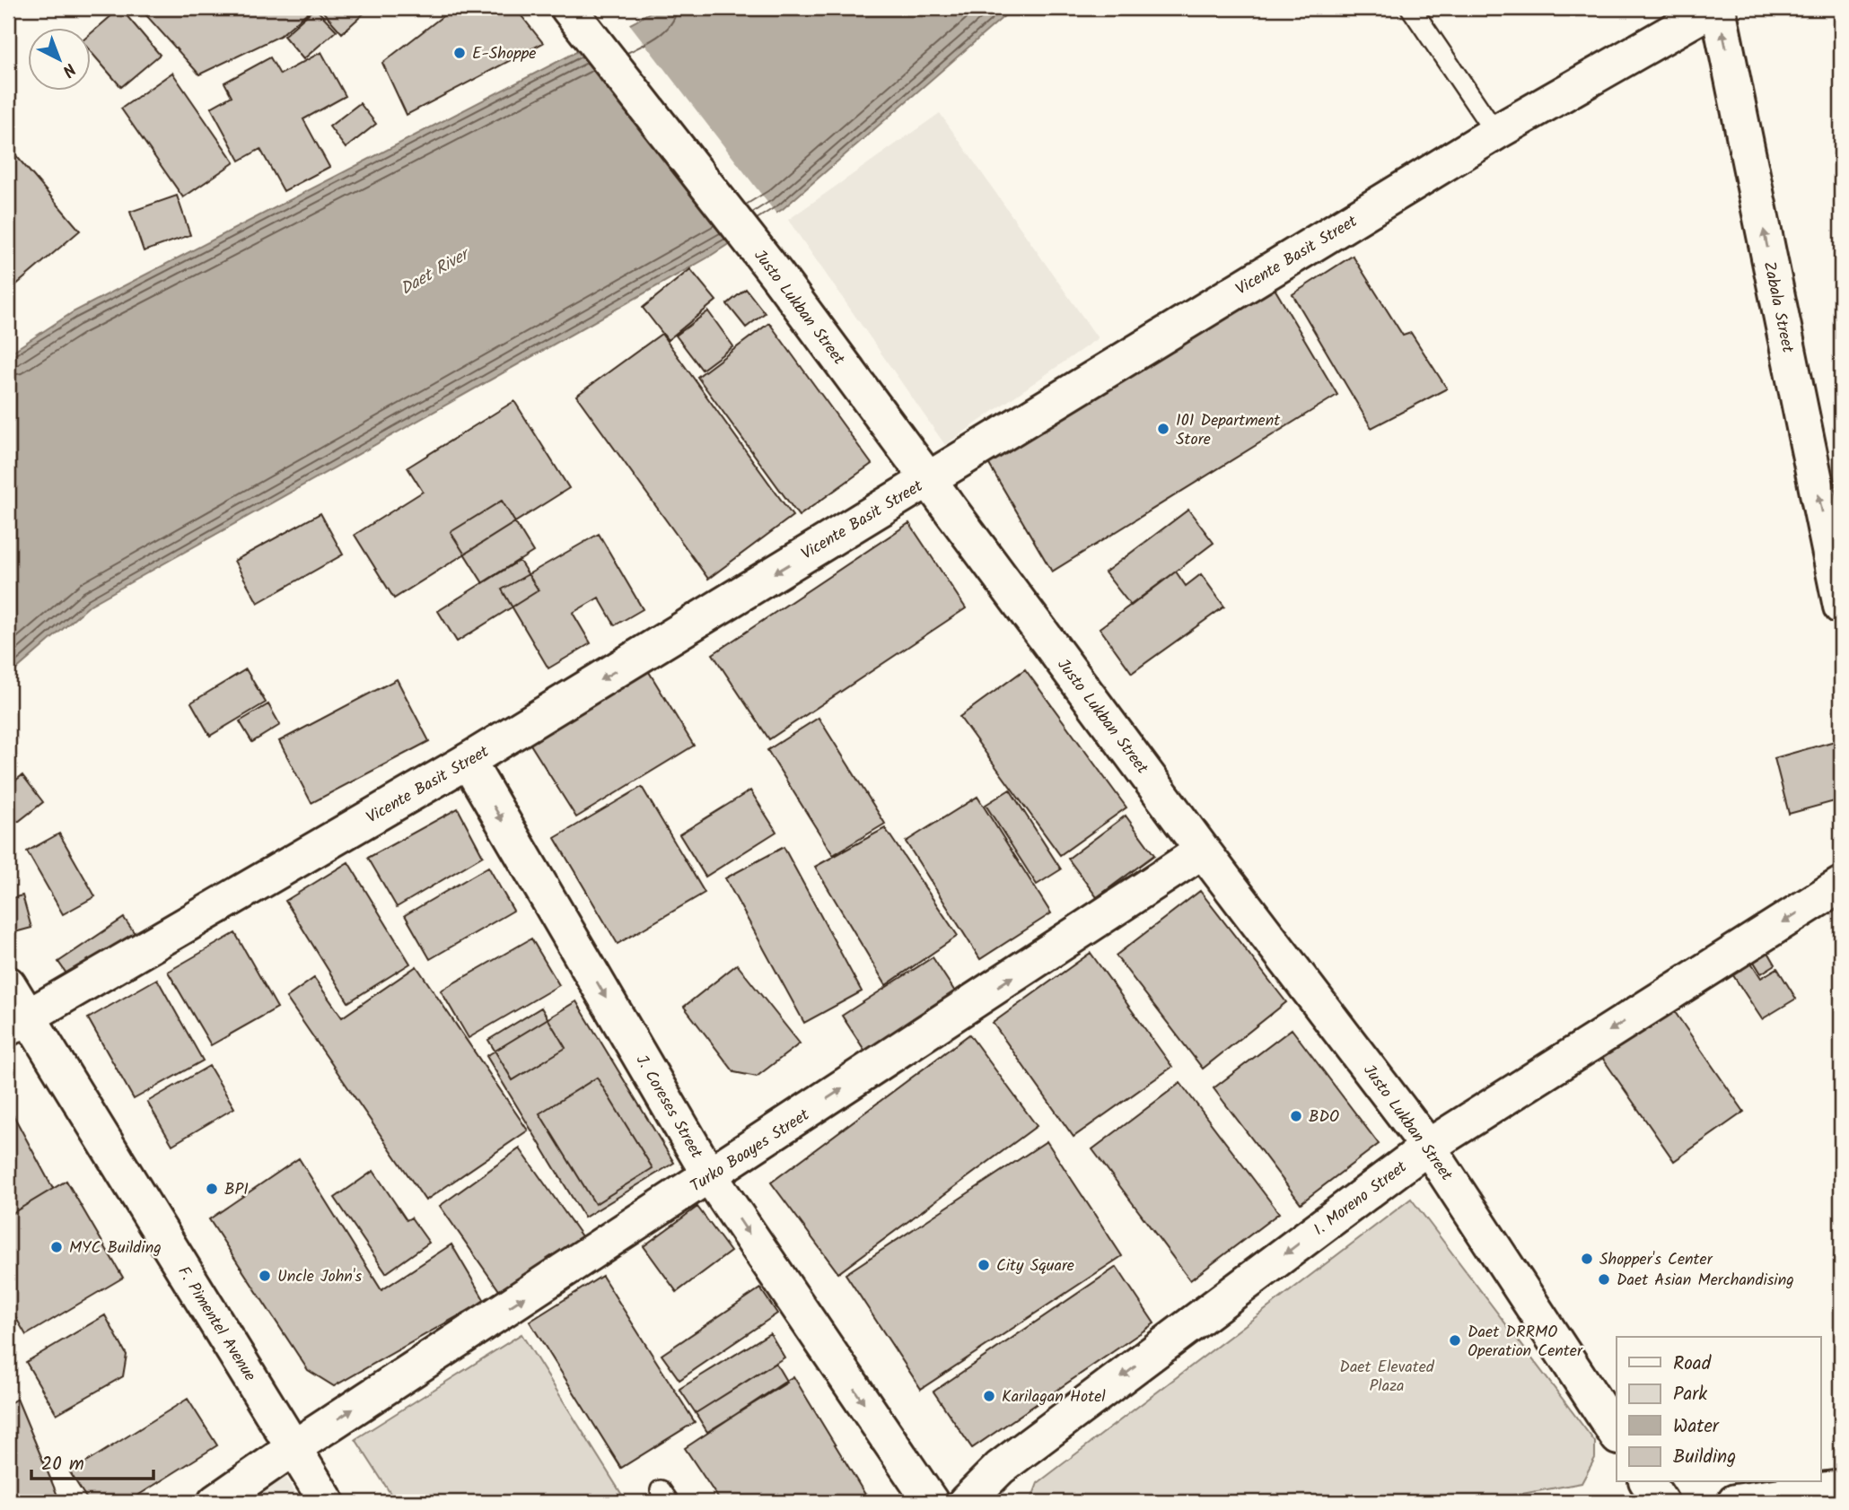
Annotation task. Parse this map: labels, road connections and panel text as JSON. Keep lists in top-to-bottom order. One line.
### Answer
{"streets":{"street":["Vicente Basit Street","Justo Lukban Street","Zabala Street","J. Coreses Street","Turko Boayes Street","I. Moreno Street","F. Pimentel Avenue"]},"crossings":[["Vicente Basit Street","Justo Lukban Street"],["Vicente Basit Street","Zabala Street"],["Vicente Basit Street","J. Coreses Street"],["Vicente Basit Street","F. Pimentel Avenue"],["Justo Lukban Street","Turko Boayes Street"],["Justo Lukban Street","I. Moreno Street"],["J. Coreses Street","Turko Boayes Street"],["Turko Boayes Street","F. Pimentel Avenue"]],"one_way":["Zabala Street","J. Coreses Street","Turko Boayes Street","I. Moreno Street"],"water":["Daet River"],"parks":["Daet Elevated Plaza"],"places":["E-Shoppe","101 Department Store","BDO","BPI","MYC Building","Shopper's Center","City Square","Uncle John's","Daet Asian Merchandising","Daet DRRMO Operation Center","Karilagan Hotel"],"legend":["Road","Park","Water","Building"],"scale_bar":"20 m","north":"bottom right"}
